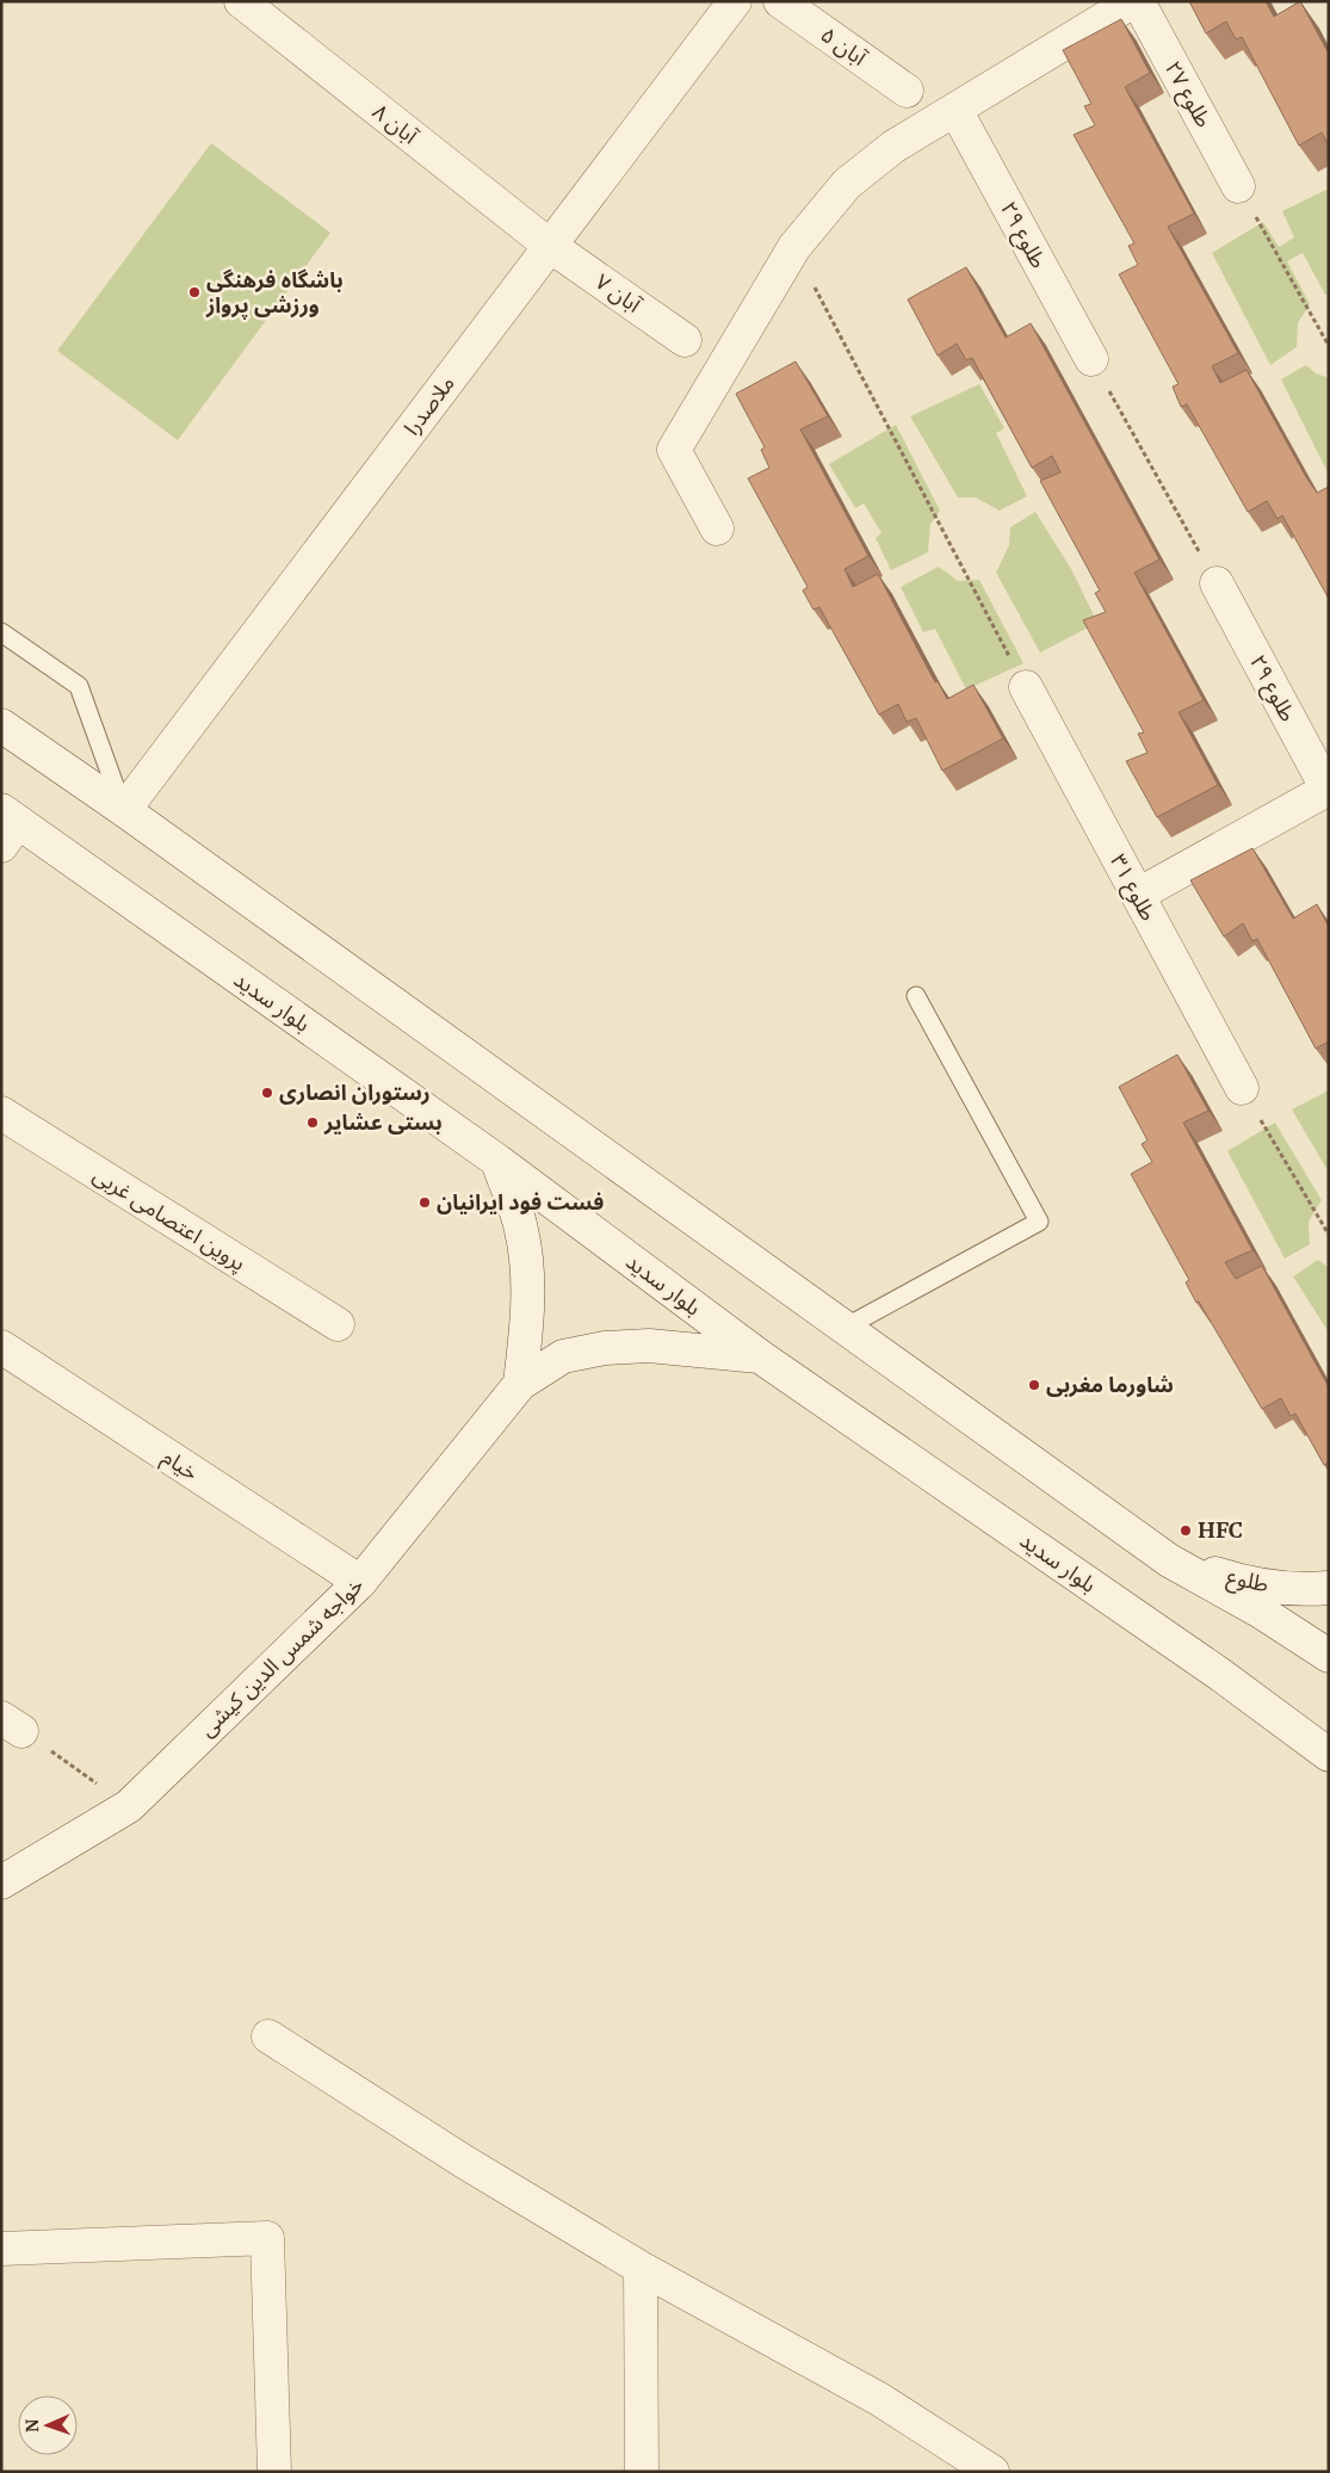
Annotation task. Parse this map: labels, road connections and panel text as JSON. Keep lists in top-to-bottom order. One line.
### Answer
{"streets":{"street":["آبان ۵","طلوع ۲۷","آبان ۸","طلوع ۲۹","آبان ۷","ملاصدرا","طلوع ۳۱","بلوار سدید","پروین اعتصامی غربی","خیام","طلوع","خواجه شمس الدين كيشی"]},"crossings":[["آبان ۸","آبان ۷"],["آبان ۸","ملاصدرا"],["آبان ۷","ملاصدرا"],["بلوار سدید","خواجه شمس الدين كيشی"],["خیام","خواجه شمس الدين كيشی"]],"places":["باشگاه فرهنگی ورزشی پرواز","رستوران انصاری","بستی عشایر","فست فود ایرانیان","شاورما مغربی","HFC"],"north":"left"}
